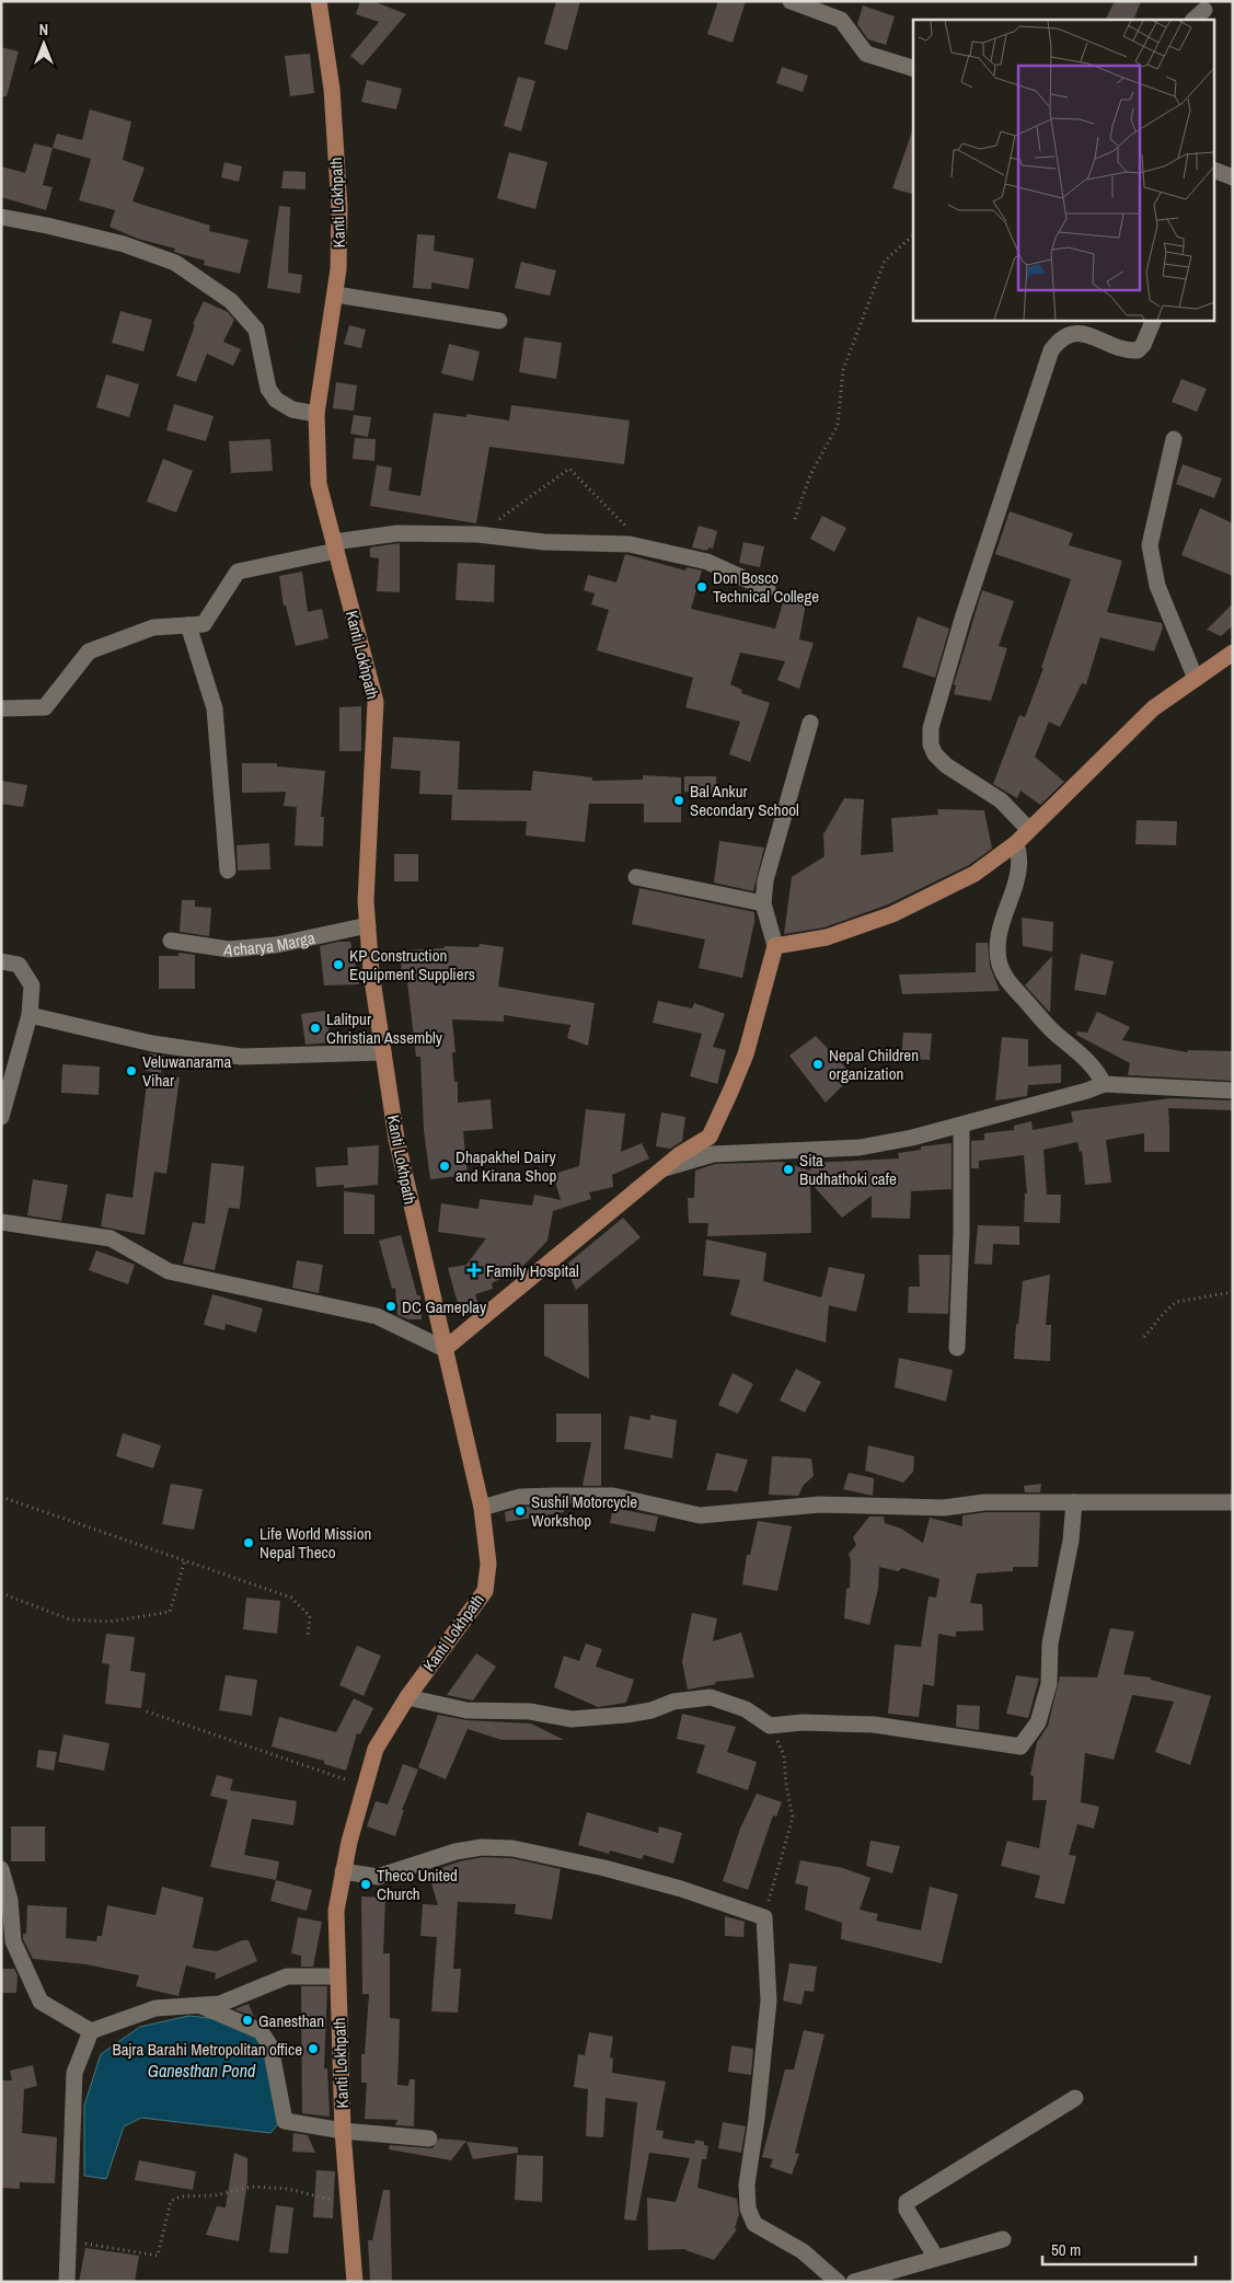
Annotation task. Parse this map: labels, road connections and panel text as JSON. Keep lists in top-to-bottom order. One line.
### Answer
{"streets":{"main road":["Kanti Lokhpath"],"street":["Acharya Marga"]},"crossings":[["Kanti Lokhpath","Acharya Marga"]],"water":["Ganesthan Pond"],"places":{"other":["Don Bosco Technical College","Bal Ankur Secondary School","KP Construction Equipment Suppliers","Lalitpur Christian Assembly","Nepal Children organization","Veluwanarama Vihar","Dhapakhel Dairy and Kirana Shop","Sita Budhathoki cafe","DC Gameplay","Sushil Motorcycle Workshop","Life World Mission Nepal Theco","Theco United Church","Ganesthan","Bajra Barahi Metropolitan office"],"health":["Family Hospital"]},"scale_bar":"50 m","north":"top"}
